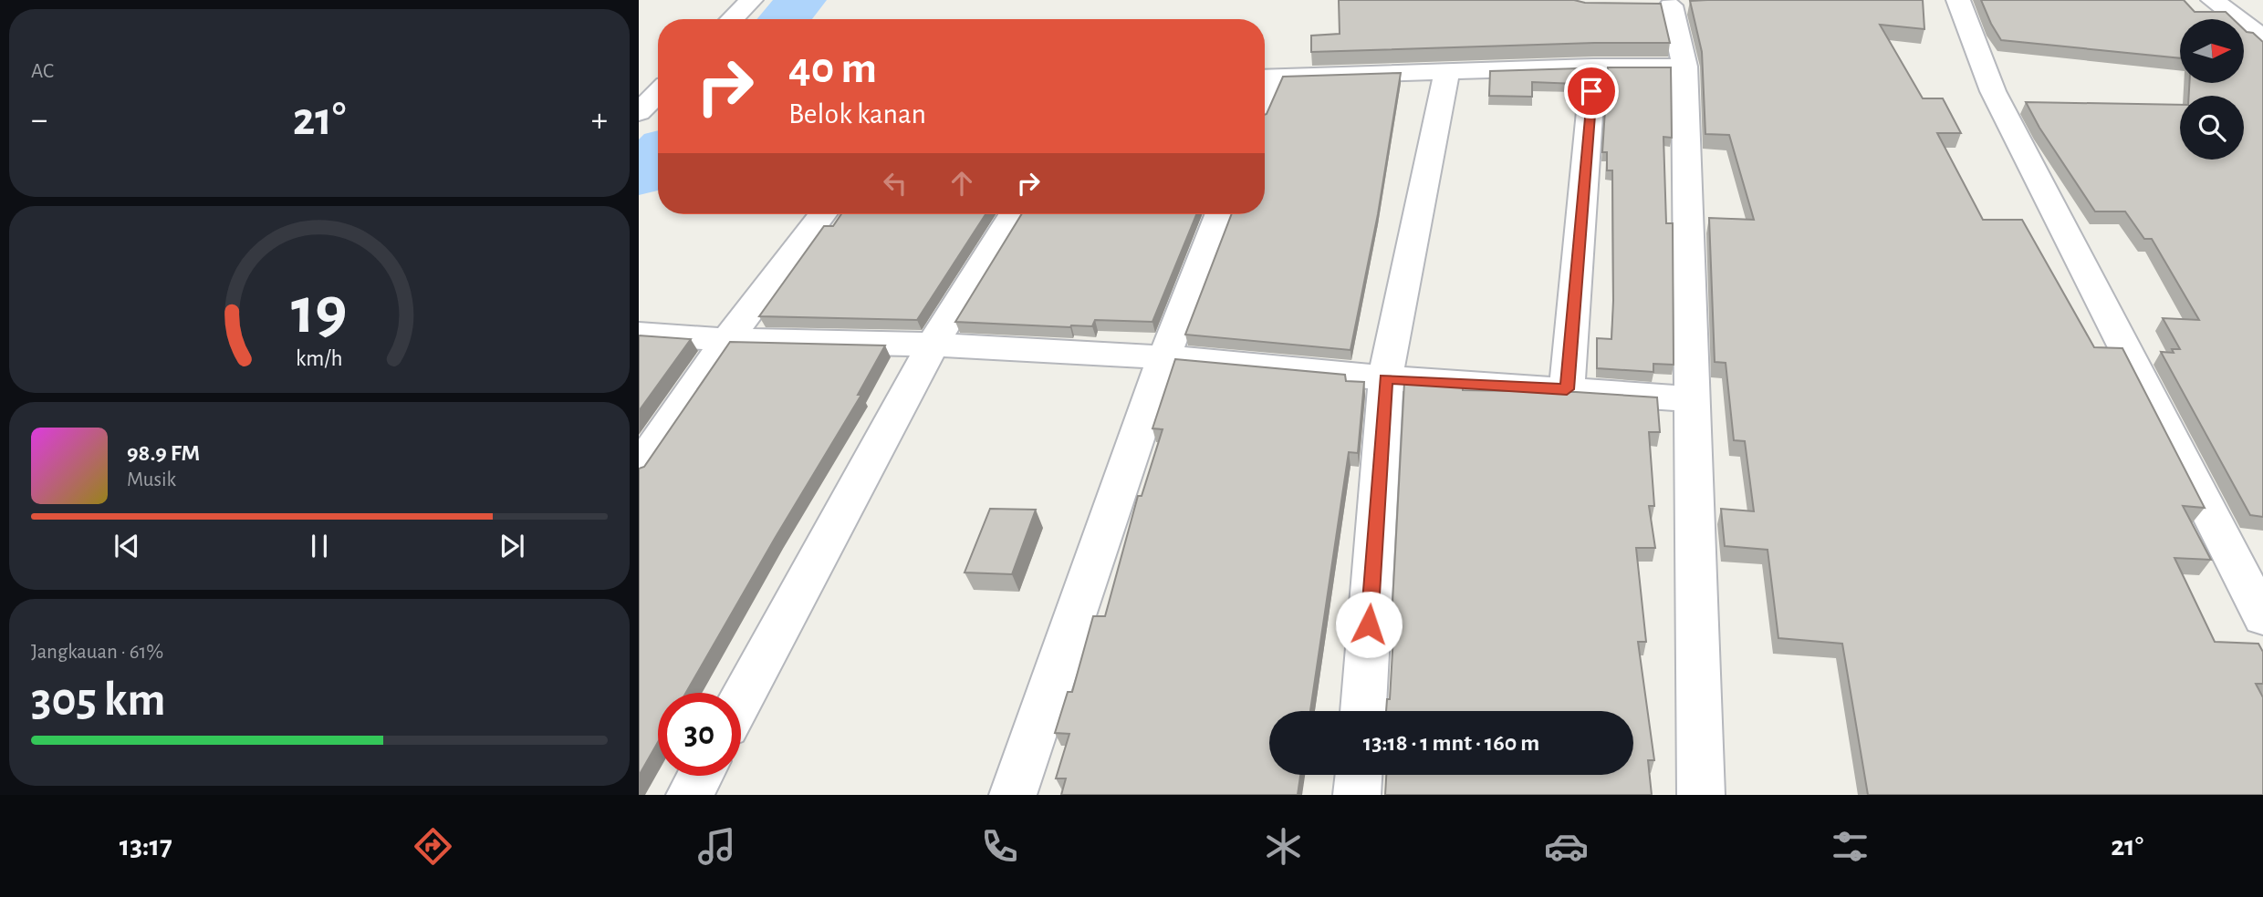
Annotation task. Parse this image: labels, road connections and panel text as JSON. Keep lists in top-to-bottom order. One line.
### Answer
{"north":"right","page":{"tile":["AC",["Jangkauan · 61%","305 km"]],"turn":["40 m","Belok kanan"],"heat":["−","21°","+"],"song":["98.9 FM","Musik"],"limit":"30","trip":"13:18 · 1 mnt · 160 m","tabs":["13:17","21°"],"gauge":["19","km/h"]}}
